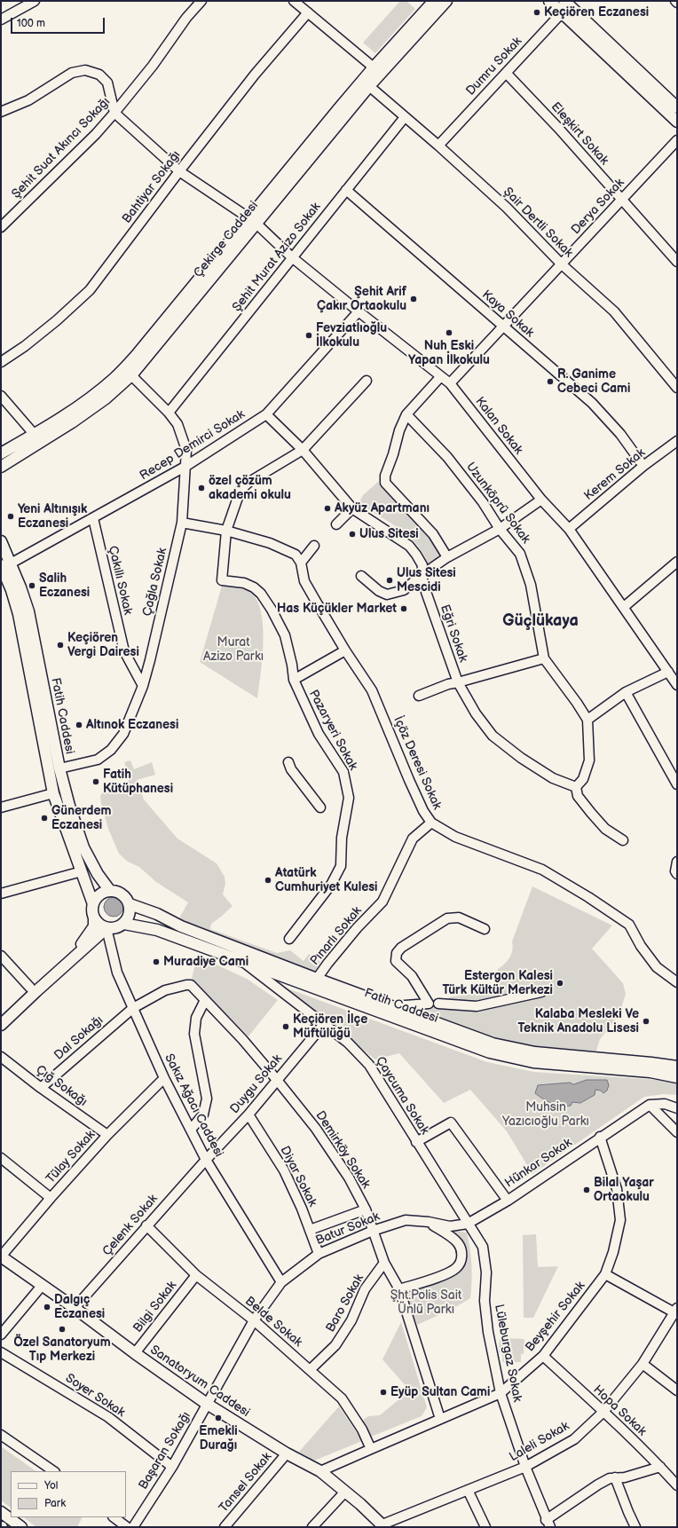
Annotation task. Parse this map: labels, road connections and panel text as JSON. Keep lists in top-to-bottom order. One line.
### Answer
{"streets":{"main road":["Çekirge Caddesi","Fatih Caddesi","Sanatoryum Caddesi"],"street":["Dumru Sokak","Eleşkirt Sokak","Şehit Suat Akıncı Sokağı","Bahtiyar Sokağı","Derya Sokak","Şair Dertli Sokak","Şehit Murat Azizo Sokak","Kaya Sokak","Kalan Sokak","Recep Demirci Sokak","Kerem Sokak","Uzunköprü Sokak","Çakıllı Sokak","Çağla Sokak","Eğri Sokak","Pazaryeri Sokak","İçöz Deresi Sokak","Pınarlı Sokak","Dal Sokağı","Duygu Sokak","Çığ Sokağı","Çaycuma Sokak","Sakız Ağacı Caddesi","Demirköy Sokak","Tülay Sokak","Hünkar Sokak","Diyar Sokak","Çelenk Sokak","Batur Sokak","Baro Sokak","Bilgi Sokak","Beyşehir Sokak","Belde Sokak","Lüleburgaz Sokak","Soyer Sokak","Hopa Sokak","Laleli Sokak","Başaran Sokağı","Tansel Sokak"]},"crossings":[["Dumru Sokak","Eleşkirt Sokak"],["Dumru Sokak","Şair Dertli Sokak"],["Eleşkirt Sokak","Derya Sokak"],["Şehit Suat Akıncı Sokağı","Kalan Sokak"],["Bahtiyar Sokağı","Kalan Sokak"],["Derya Sokak","Şair Dertli Sokak"],["Derya Sokak","Kaya Sokak"],["Derya Sokak","Kalan Sokak"],["Şair Dertli Sokak","Çekirge Caddesi"],["Şair Dertli Sokak","Şehit Murat Azizo Sokak"],["Çekirge Caddesi","Kalan Sokak"],["Çekirge Caddesi","Çağla Sokak"],["Şehit Murat Azizo Sokak","Kaya Sokak"],["Şehit Murat Azizo Sokak","Kalan Sokak"],["Şehit Murat Azizo Sokak","Çağla Sokak"],["Kaya Sokak","Kerem Sokak"],["Kalan Sokak","Recep Demirci Sokak"],["Kalan Sokak","Kerem Sokak"],["Recep Demirci Sokak","Çakıllı Sokak"],["Recep Demirci Sokak","Çağla Sokak"],["Recep Demirci Sokak","Eğri Sokak"],["Recep Demirci Sokak","Fatih Caddesi"],["Uzunköprü Sokak","Eğri Sokak"],["Çakıllı Sokak","Çağla Sokak"],["Çağla Sokak","Fatih Caddesi"],["Eğri Sokak","Pazaryeri Sokak"],["Fatih Caddesi","Pınarlı Sokak"],["Fatih Caddesi","Çaycuma Sokak"],["Fatih Caddesi","Sakız Ağacı Caddesi"],["İçöz Deresi Sokak","Pınarlı Sokak"],["Dal Sokağı","Çığ Sokağı"],["Dal Sokağı","Sakız Ağacı Caddesi"],["Dal Sokağı","Demirköy Sokak"],["Duygu Sokak","Çaycuma Sokak"],["Duygu Sokak","Sakız Ağacı Caddesi"],["Duygu Sokak","Demirköy Sokak"],["Duygu Sokak","Diyar Sokak"],["Duygu Sokak","Çelenk Sokak"],["Çığ Sokağı","Tülay Sokak"],["Çaycuma Sokak","Hünkar Sokak"],["Çaycuma Sokak","Lüleburgaz Sokak"],["Sakız Ağacı Caddesi","Demirköy Sokak"],["Sakız Ağacı Caddesi","Tülay Sokak"],["Sakız Ağacı Caddesi","Çelenk Sokak"],["Sakız Ağacı Caddesi","Batur Sokak"],["Demirköy Sokak","Batur Sokak"],["Demirköy Sokak","Baro Sokak"],["Demirköy Sokak","Beyşehir Sokak"],["Tülay Sokak","Sanatoryum Caddesi"],["Hünkar Sokak","Batur Sokak"],["Hünkar Sokak","Beyşehir Sokak"],["Hünkar Sokak","Lüleburgaz Sokak"],["Diyar Sokak","Batur Sokak"],["Çelenk Sokak","Belde Sokak"],["Çelenk Sokak","Sanatoryum Caddesi"],["Batur Sokak","Belde Sokak"],["Batur Sokak","Sanatoryum Caddesi"],["Batur Sokak","Başaran Sokağı"],["Baro Sokak","Belde Sokak"],["Bilgi Sokak","Belde Sokak"],["Bilgi Sokak","Sanatoryum Caddesi"],["Beyşehir Sokak","Belde Sokak"],["Beyşehir Sokak","Lüleburgaz Sokak"],["Beyşehir Sokak","Sanatoryum Caddesi"],["Beyşehir Sokak","Hopa Sokak"],["Lüleburgaz Sokak","Laleli Sokak"],["Sanatoryum Caddesi","Laleli Sokak"],["Sanatoryum Caddesi","Başaran Sokağı"],["Sanatoryum Caddesi","Tansel Sokak"],["Soyer Sokak","Başaran Sokağı"],["Hopa Sokak","Laleli Sokak"]],"districts":["Güçlükaya"],"parks":["Murat Azizo Parkı","Muhsin Yazıcıoğlu Parkı","Şht.Polis Sait Ünlü Parkı"],"places":["Keçiören Eczanesi","Şehit Arif Çakır Ortaokulu","Nuh Eski Yapan İlkokulu","Fevziatlıoğlu İlkokulu","R. Ganime Cebeci Cami","özel çözüm akademi okulu","Akyüz Apartmanı","Yeni Altınışık Eczanesi","Ulus Sitesi","Ulus Sitesi Mescidi","Salih Eczanesi","Has Küçükler Market","Keçiören Vergi Dairesi","Altınok Eczanesi","Fatih Kütüphanesi","Günerdem Eczanesi","Atatürk Cumhuriyet Kulesi","Muradiye Cami","Estergon Kalesi Türk Kültür Merkezi","Kalaba Mesleki Ve Teknik Anadolu Lisesi","Keçiören İlçe Müftülüğü","Bilal Yaşar Ortaokulu","Dalgıç Eczanesi","Özel Sanatoryum Tıp Merkezi","Eyüp Sultan Cami","Emekli Durağı"],"legend":["Yol","Park"],"scale_bar":"100 m"}
